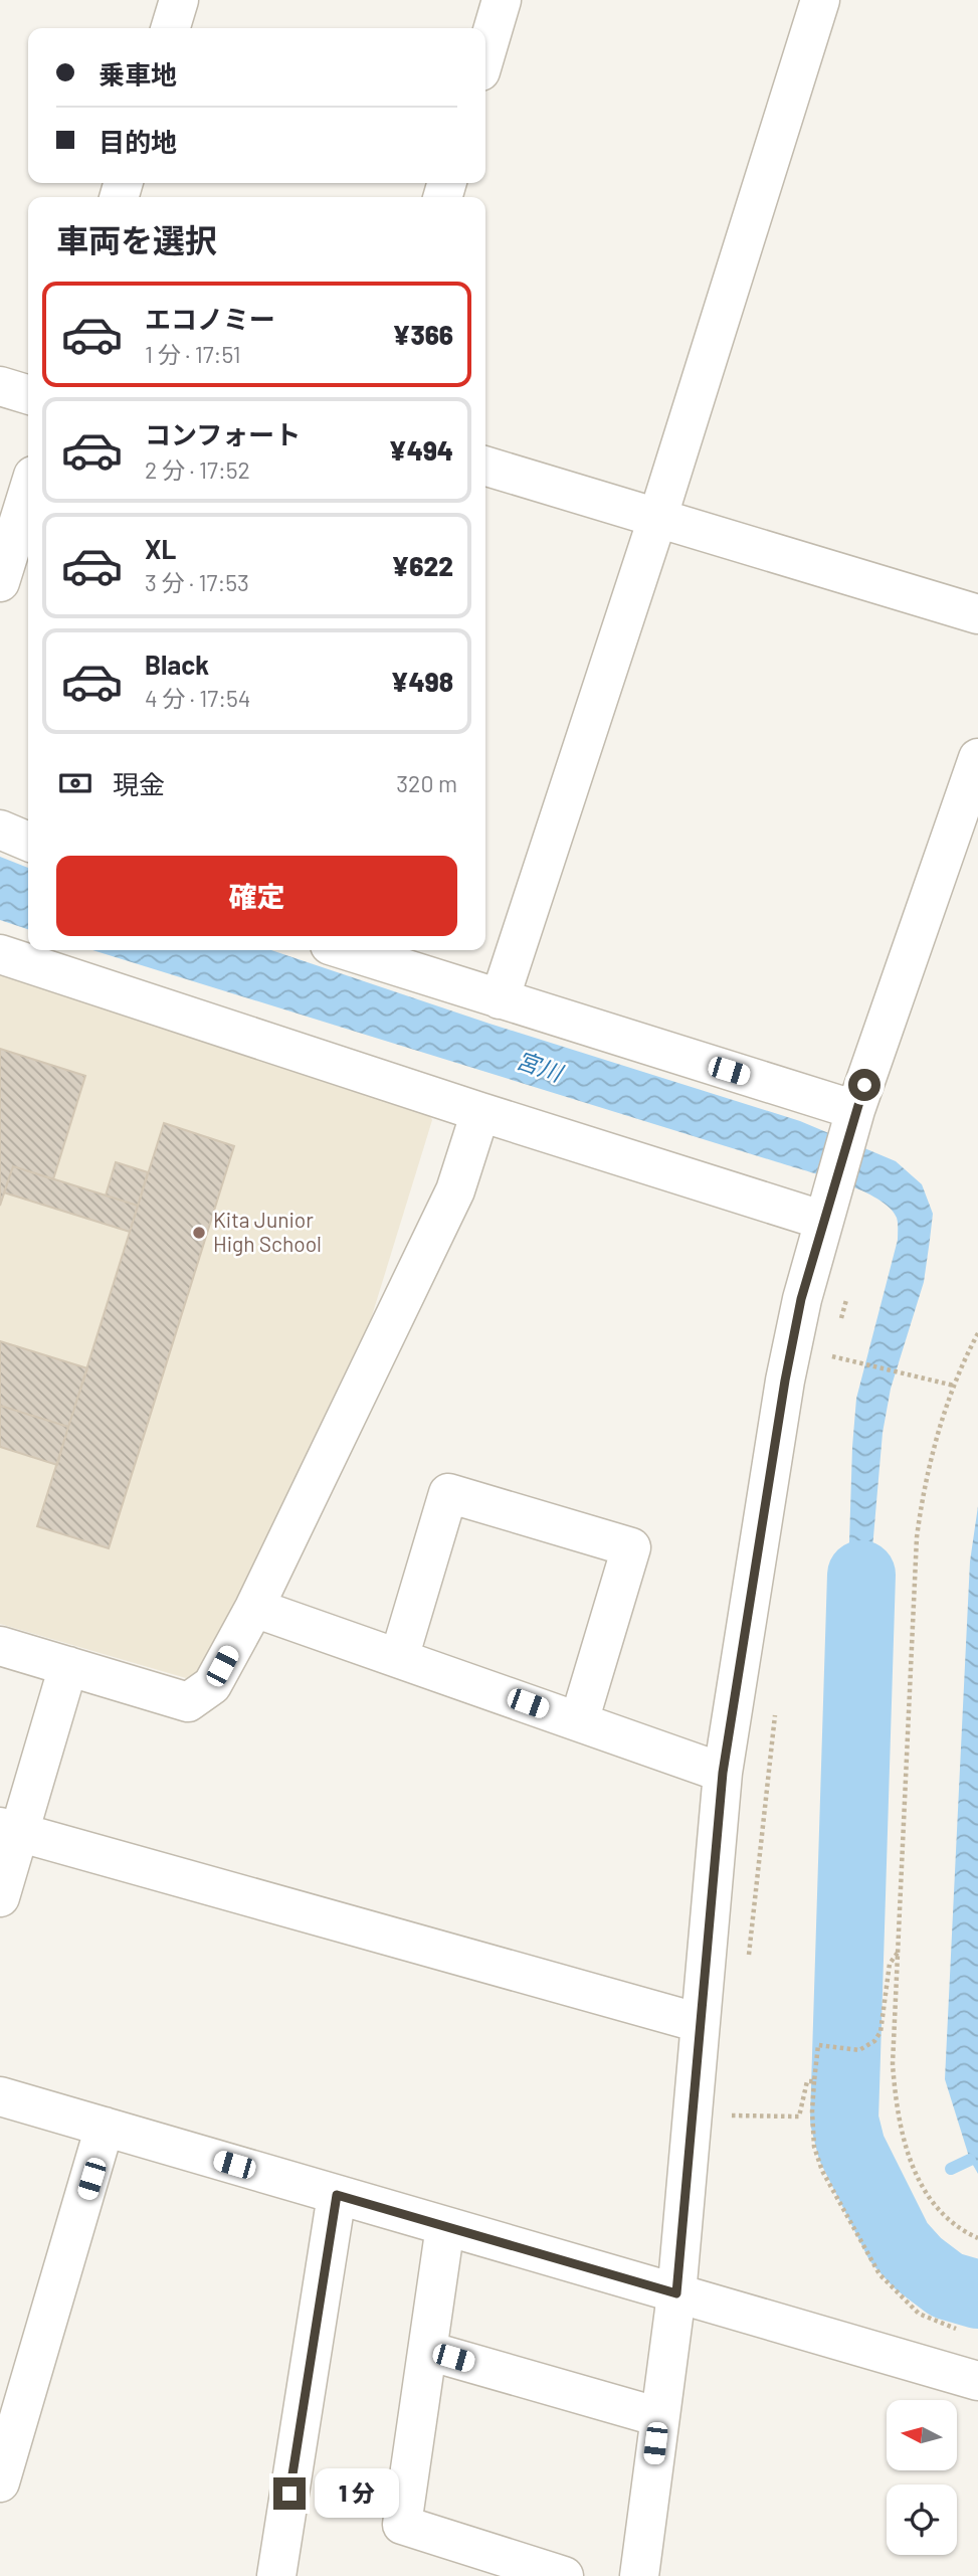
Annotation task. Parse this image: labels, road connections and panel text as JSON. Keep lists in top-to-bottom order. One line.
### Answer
{"water":["宮川"],"places":["Kita Junior High School"],"north":"left","page":{"banner":["乗車地","目的地"],"heading":"車両を選択","list":[{"name":"エコノミー","note":"1 分 · 17:51","value":"¥366"},{"name":"コンフォート","note":"2 分 · 17:52","value":"¥494"},{"name":"XL","note":"3 分 · 17:53","value":"¥622"},{"name":"Black","note":"4 分 · 17:54","value":"¥498"}],"pay":["現金","320 m"],"buttons":"確定","bubble":"1 分"}}
